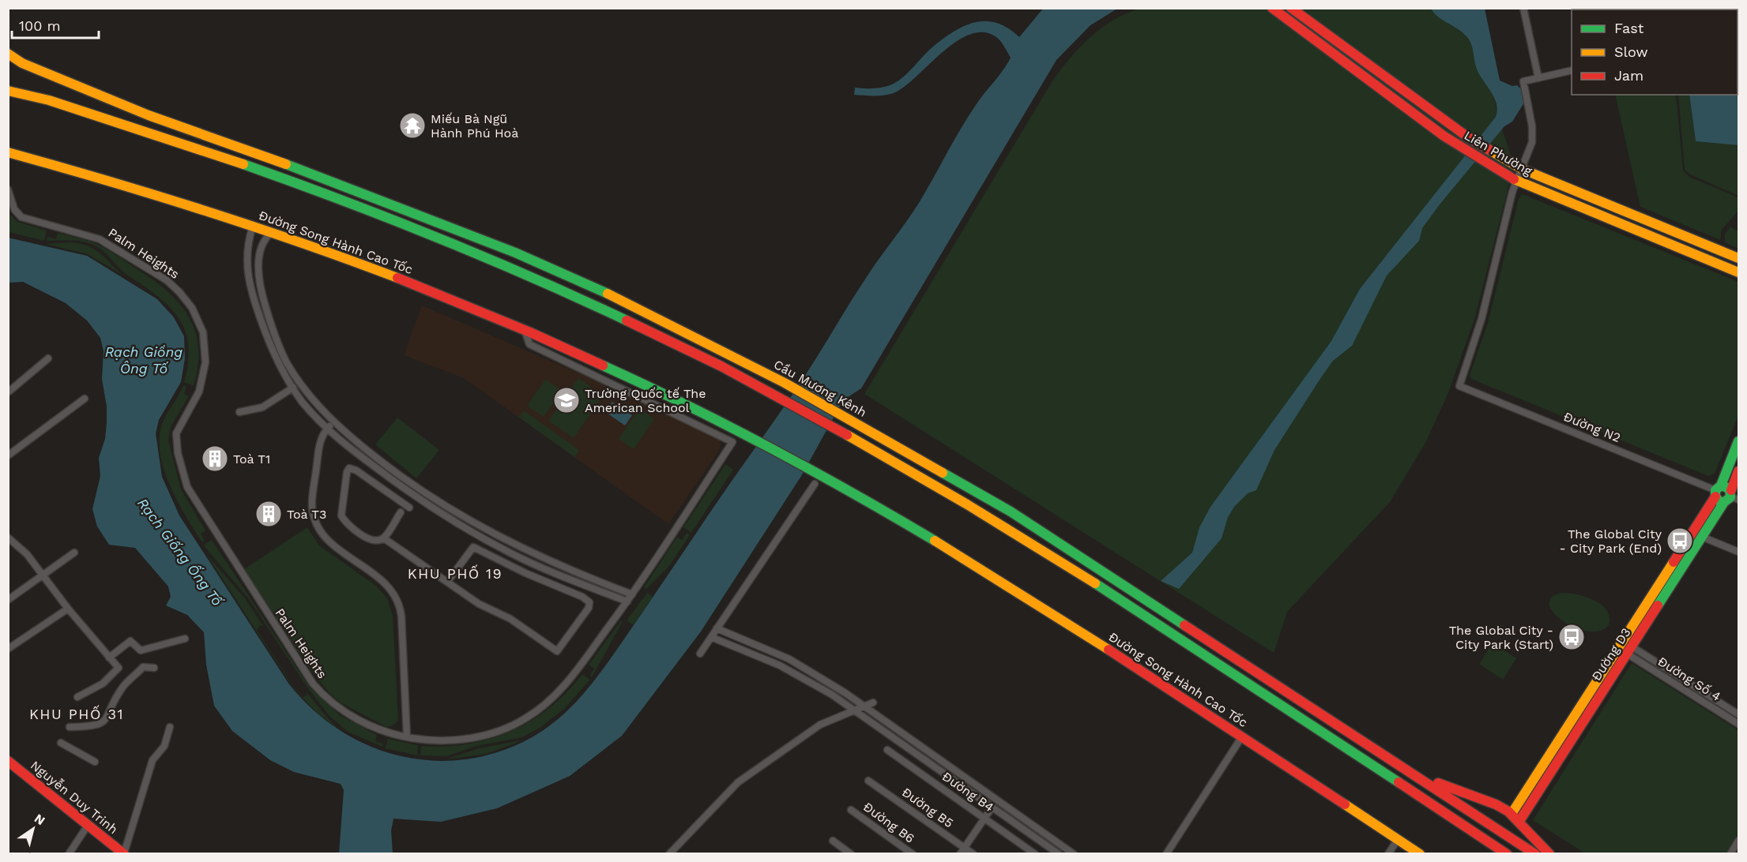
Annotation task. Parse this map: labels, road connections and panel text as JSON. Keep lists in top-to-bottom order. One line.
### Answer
{"streets":{"main road":["Liên Phường","Đường Song Hành Cao Tốc","Cầu Mương Kênh","Đường D3","Nguyễn Duy Trinh"],"street":["Palm Heights","Đường N2","Đường Số 4","Đường B4","Đường B5","Đường B6"]},"crossings":[["Liên Phường","Đường N2"],["Đường Song Hành Cao Tốc","Palm Heights"],["Đường N2","Đường D3"],["Đường D3","Đường Số 4"]],"districts":["KHU PHỐ 19","KHU PHỐ 31"],"water":["Rạch Giồng Ông Tố","Rạch Giống Ống Tố"],"places":{"temple":["Miếu Bà Ngũ Hành Phú Hoà"],"school or university":["Trường Quốc tế The American School"],"building":["Toà T1","Toà T3"],"bus stop":["The Global City - City Park (End)","The Global City - City Park (Start)"]},"legend":["Fast","Slow","Jam"],"scale_bar":"100 m","north":"top right"}
